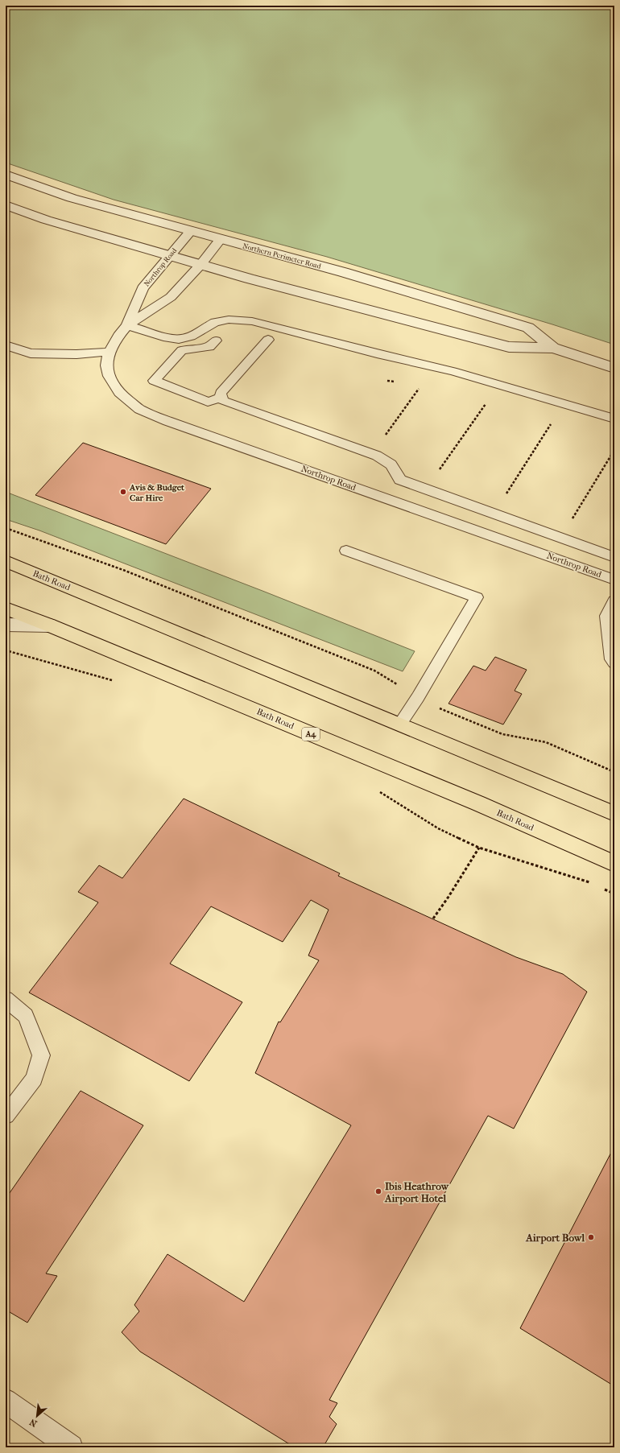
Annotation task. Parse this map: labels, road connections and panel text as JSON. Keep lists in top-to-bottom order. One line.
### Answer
{"streets":{"highway":["Bath Road","A4"],"street":["Northern Perimeter Road"],"lane":["Northrop Road"]},"crossings":[["Northern Perimeter Road","Northrop Road"]],"places":["Avis & Budget Car Hire","Ibis Heathrow Airport Hotel","Airport Bowl"],"north":"bottom left"}
